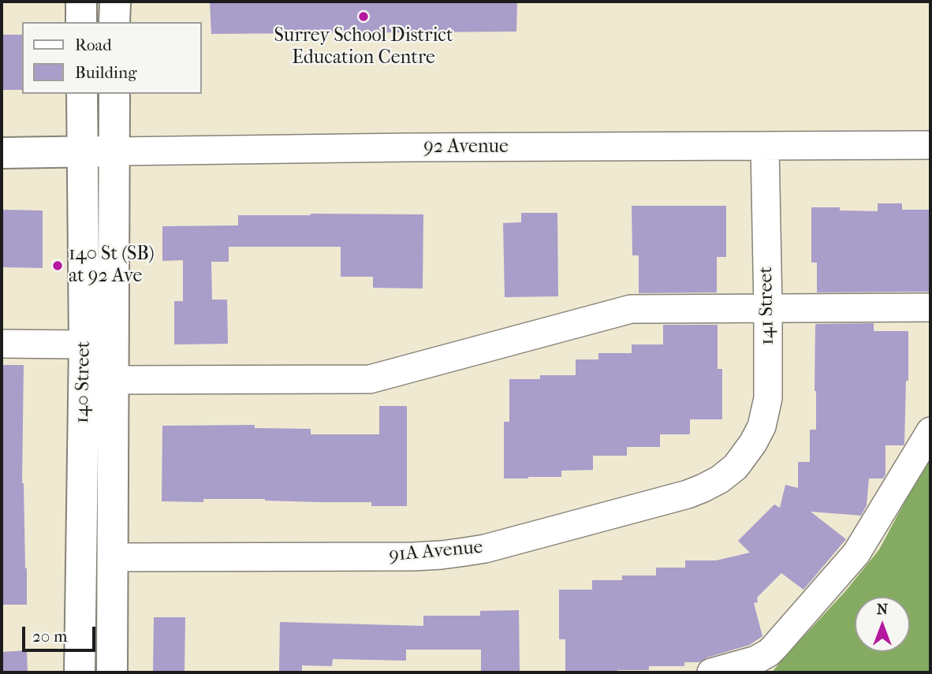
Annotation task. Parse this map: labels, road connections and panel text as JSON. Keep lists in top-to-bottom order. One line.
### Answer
{"streets":{"main road":["92 Avenue","140 Street"],"street":["141 Street","91A Avenue"]},"crossings":[["92 Avenue","141 Street"],["92 Avenue","140 Street"],["141 Street","91A Avenue"],["140 Street","91A Avenue"]],"places":["Surrey School District Education Centre","140 St (SB) at 92 Ave"],"legend":["Road","Building"],"scale_bar":"20 m","north":"top"}
